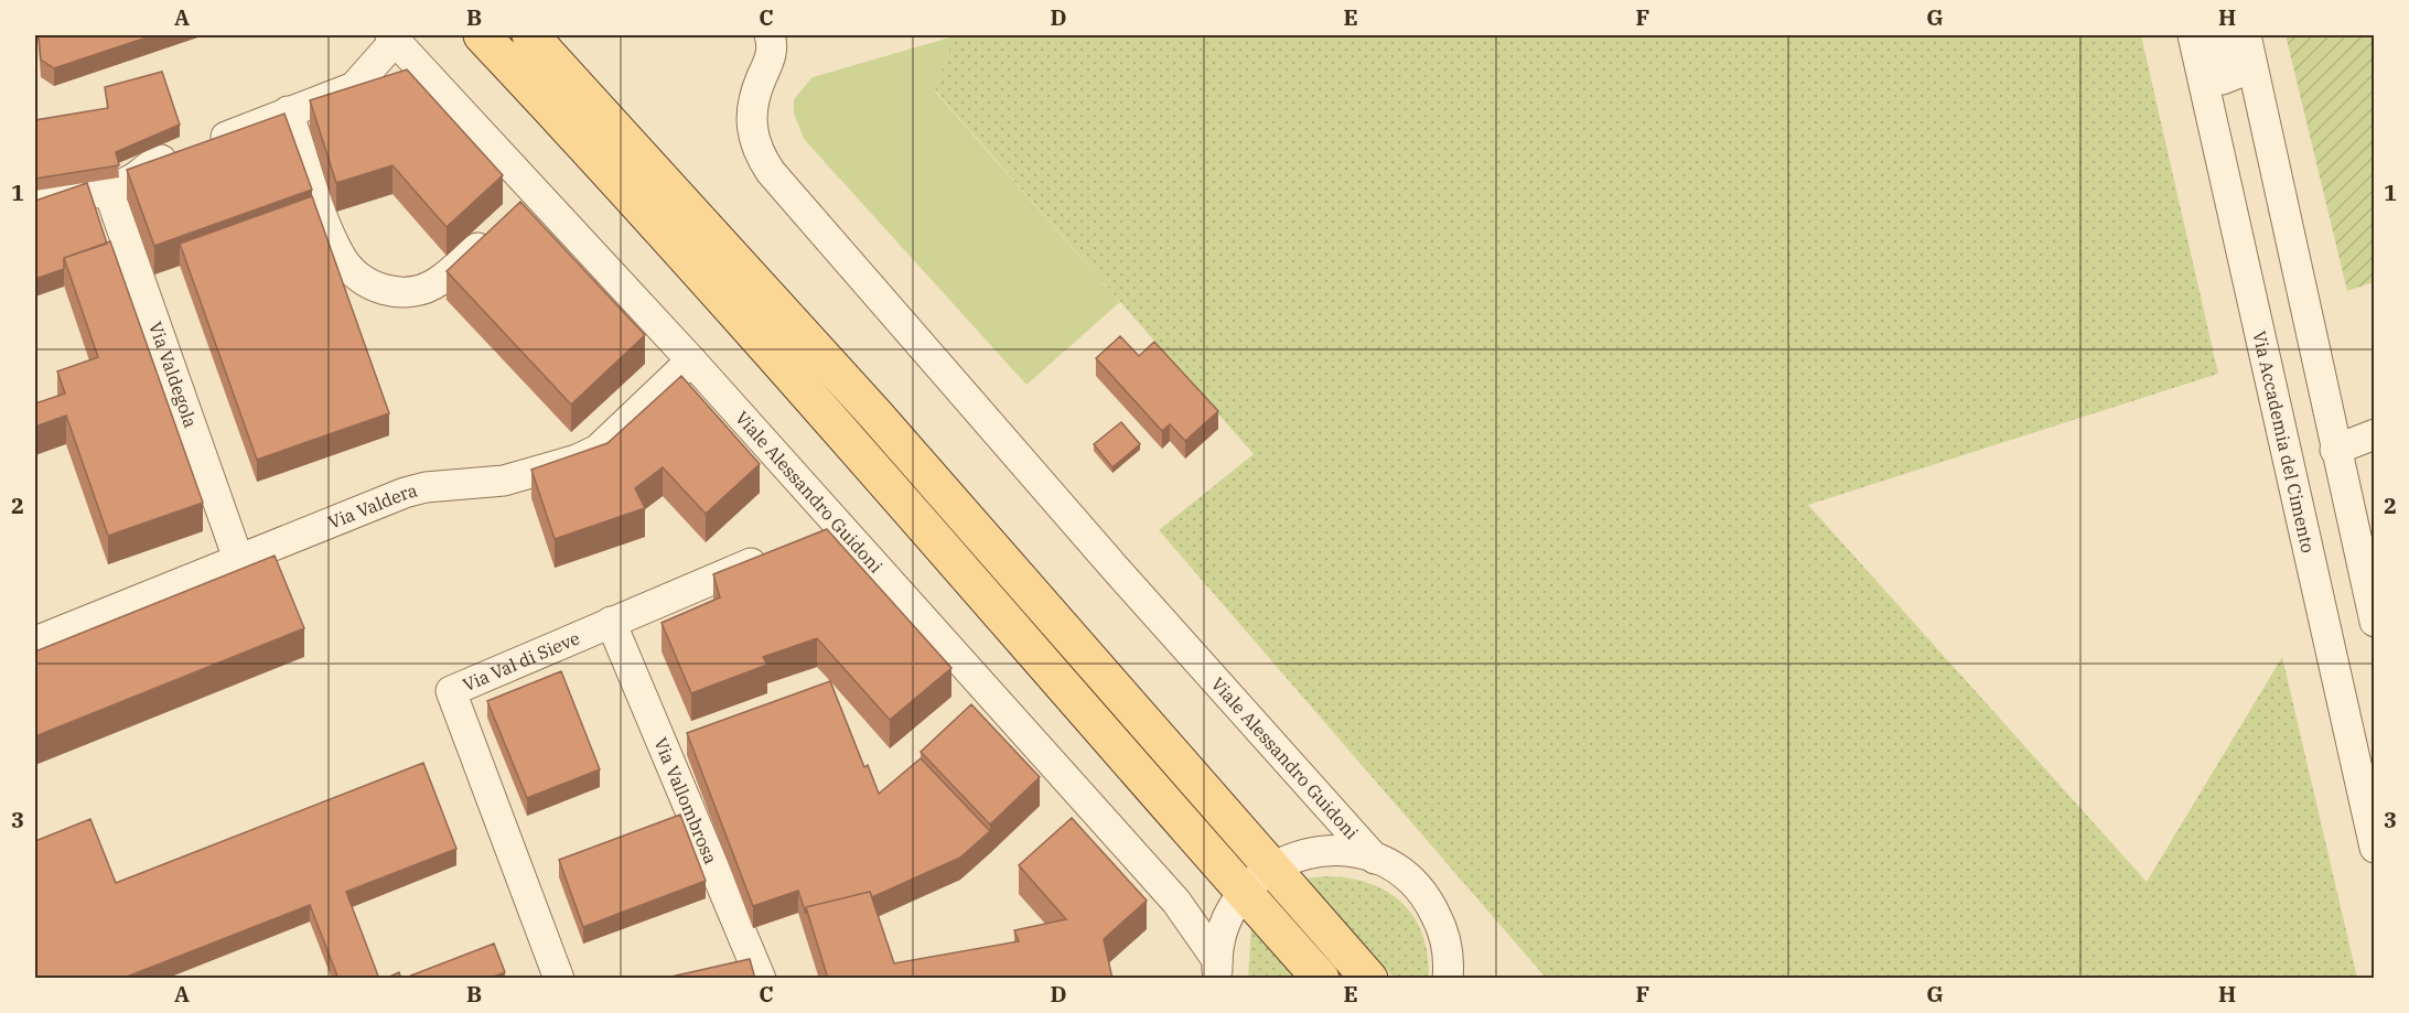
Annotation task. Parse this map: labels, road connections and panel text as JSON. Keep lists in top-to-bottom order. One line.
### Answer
{"streets":{"street":["Via Valdegola","Via Accademia del Cimento","Viale Alessandro Guidoni","Via Valdera","Via Val di Sieve","Via Vallombrosa"]},"crossings":[["Via Valdegola","Via Valdera"],["Viale Alessandro Guidoni","Via Valdera"],["Via Val di Sieve","Via Vallombrosa"]],"grid":{"columns":["A","B","C","D","E","F","G","H"],"rows":["1","2","3"]}}
